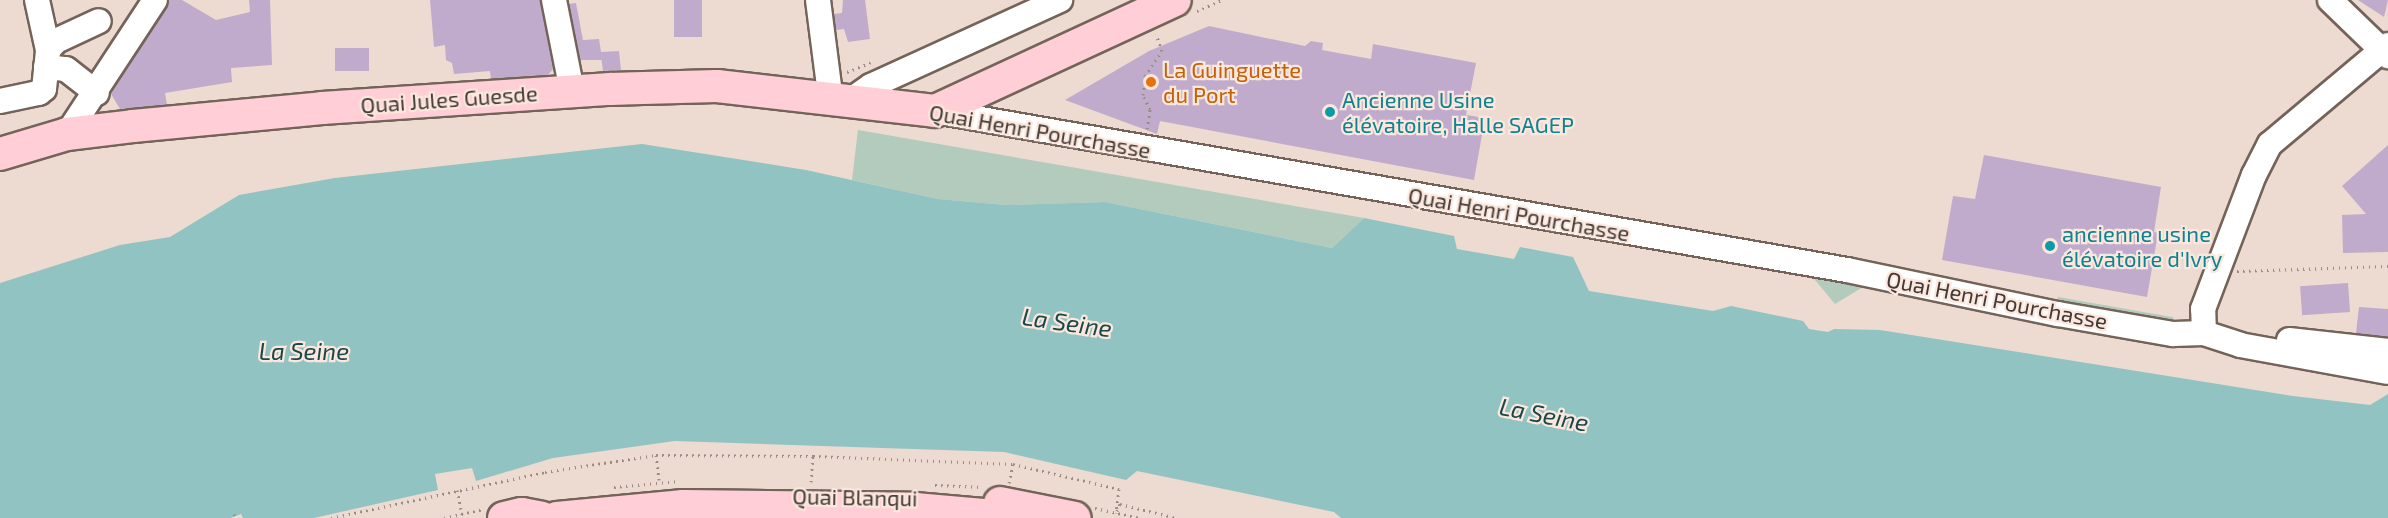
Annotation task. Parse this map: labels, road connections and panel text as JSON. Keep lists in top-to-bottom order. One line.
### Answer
{"streets":{"main road":["Quai Jules Guesde","Quai Henri Pourchasse","Quai Blanqui"]},"crossings":[["Quai Jules Guesde","Quai Henri Pourchasse"]],"water":["La Seine"],"places":["La Guinguette du Port","Ancienne Usine élévatoire, Halle SAGEP","ancienne usine élévatoire d'Ivry"]}
